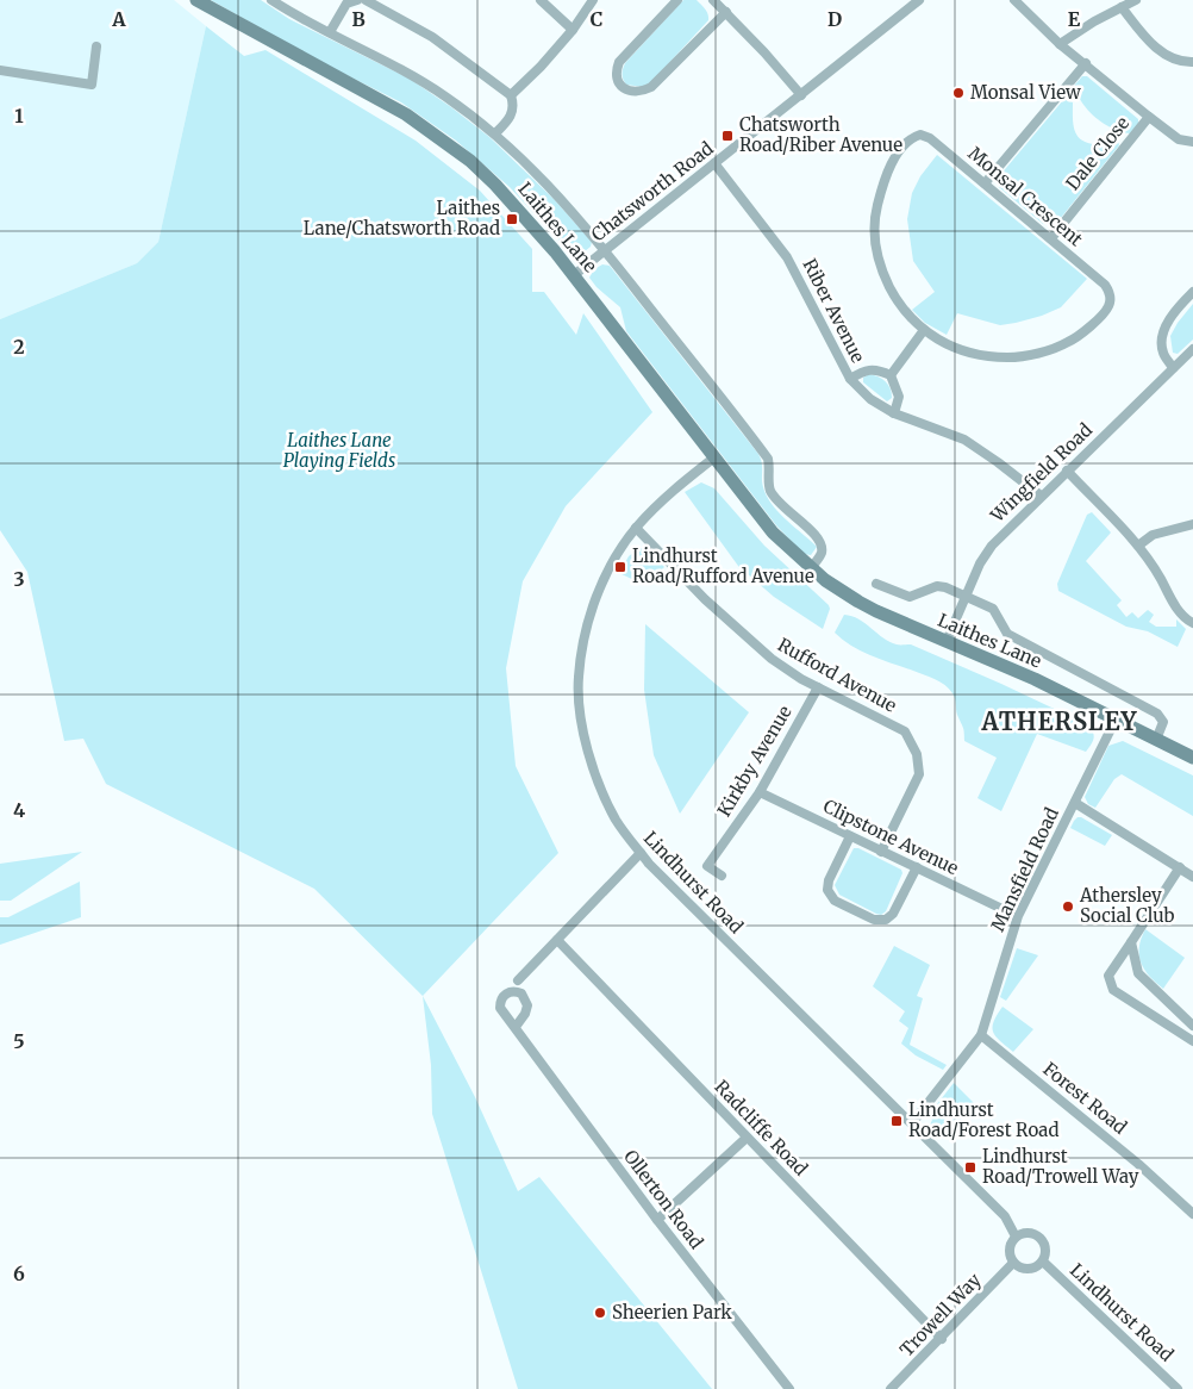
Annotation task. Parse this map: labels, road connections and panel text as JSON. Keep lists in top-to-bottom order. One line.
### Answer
{"streets":{"main road":["Laithes Lane"],"street":["Dale Close","Chatsworth Road","Monsal Crescent","Riber Avenue","Wingfield Road","Rufford Avenue","Kirkby Avenue","Clipstone Avenue","Mansfield Road","Lindhurst Road","Forest Road","Radcliffe Road","Ollerton Road","Trowell Way"]},"crossings":[["Dale Close","Monsal Crescent"],["Chatsworth Road","Laithes Lane"],["Chatsworth Road","Riber Avenue"],["Laithes Lane","Wingfield Road"],["Laithes Lane","Mansfield Road"],["Laithes Lane","Lindhurst Road"],["Riber Avenue","Wingfield Road"],["Rufford Avenue","Kirkby Avenue"],["Rufford Avenue","Clipstone Avenue"],["Rufford Avenue","Lindhurst Road"],["Kirkby Avenue","Clipstone Avenue"],["Mansfield Road","Lindhurst Road"],["Mansfield Road","Forest Road"],["Lindhurst Road","Trowell Way"],["Radcliffe Road","Trowell Way"]],"districts":["ATHERSLEY"],"parks":["Laithes Lane Playing Fields"],"places":{"other":["Monsal View","Athersley Social Club","Sheerien Park"],"transit":["Chatsworth Road/Riber Avenue","Laithes Lane/Chatsworth Road","Lindhurst Road/Rufford Avenue","Lindhurst Road/Forest Road","Lindhurst Road/Trowell Way"]},"grid":{"columns":["A","B","C","D","E"],"rows":["1","2","3","4","5","6"]}}
